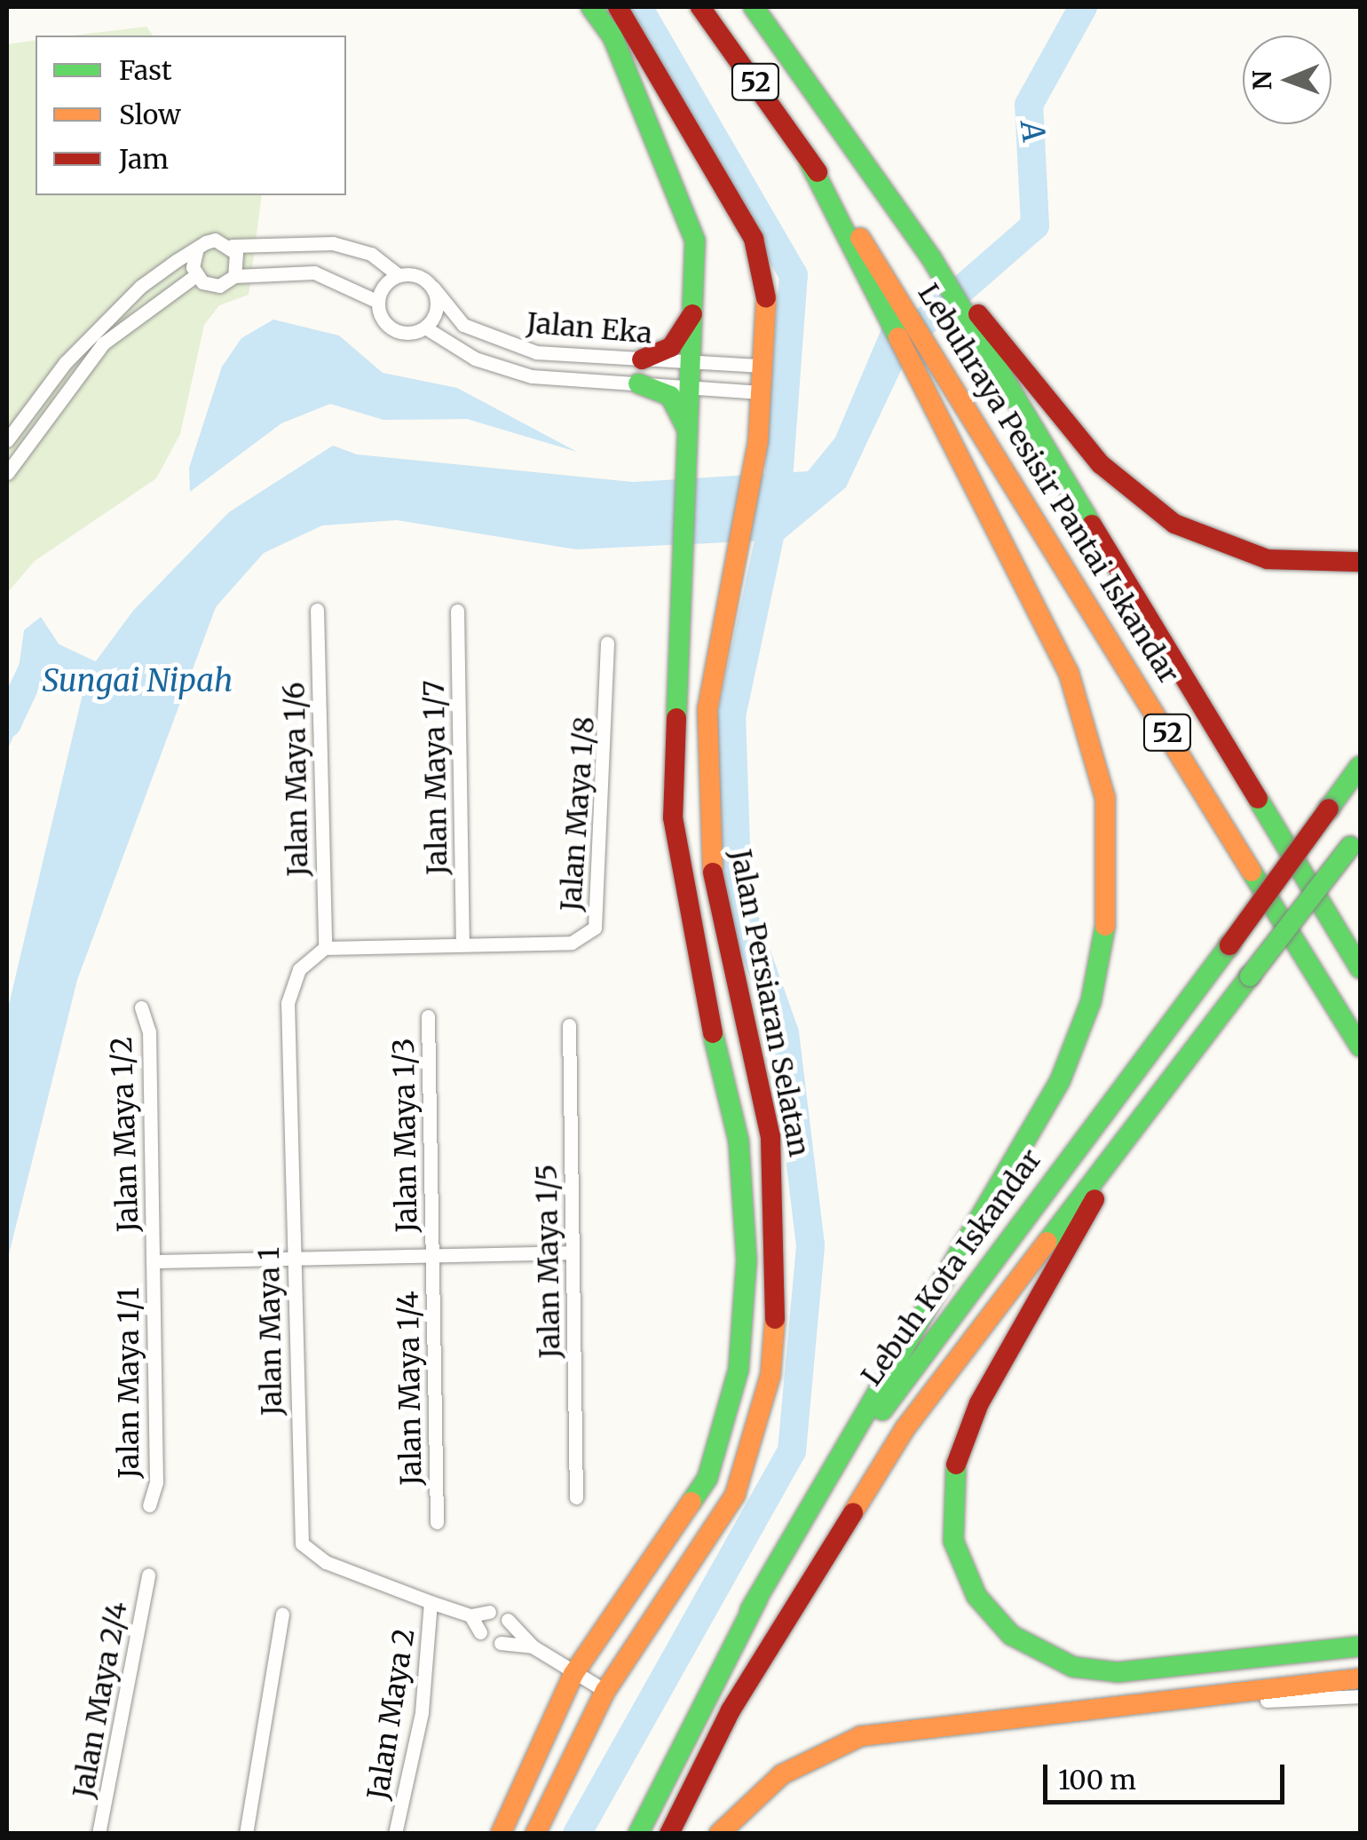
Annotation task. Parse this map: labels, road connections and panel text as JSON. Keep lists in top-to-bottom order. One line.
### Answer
{"streets":{"main road":["52","Lebuhraya Pesisir Pantai Iskandar","Jalan Persiaran Selatan","Lebuh Kota Iskandar"],"street":["Jalan Eka","Jalan Maya 1/7","Jalan Maya 1/6","Jalan Maya 1/8","Jalan Maya 1/2","Jalan Maya 1/3","Jalan Maya 1/5","Jalan Maya 1","Jalan Maya 1/1","Jalan Maya 1/4","Jalan Maya 2/4","Jalan Maya 2"]},"crossings":[["Jalan Eka","Jalan Persiaran Selatan"],["Jalan Maya 1/7","Jalan Maya 1/8"],["Jalan Maya 1/6","Jalan Maya 1/8"],["Jalan Maya 1/6","Jalan Maya 1"],["Jalan Maya 1/8","Jalan Maya 1"],["Jalan Maya 1/2","Jalan Maya 1/1"],["Jalan Maya 1/3","Jalan Maya 1/4"],["Jalan Maya 1","Jalan Maya 2"]],"water":["A","Sungai Nipah"],"legend":["Fast","Slow","Jam"],"scale_bar":"100 m","north":"left"}
